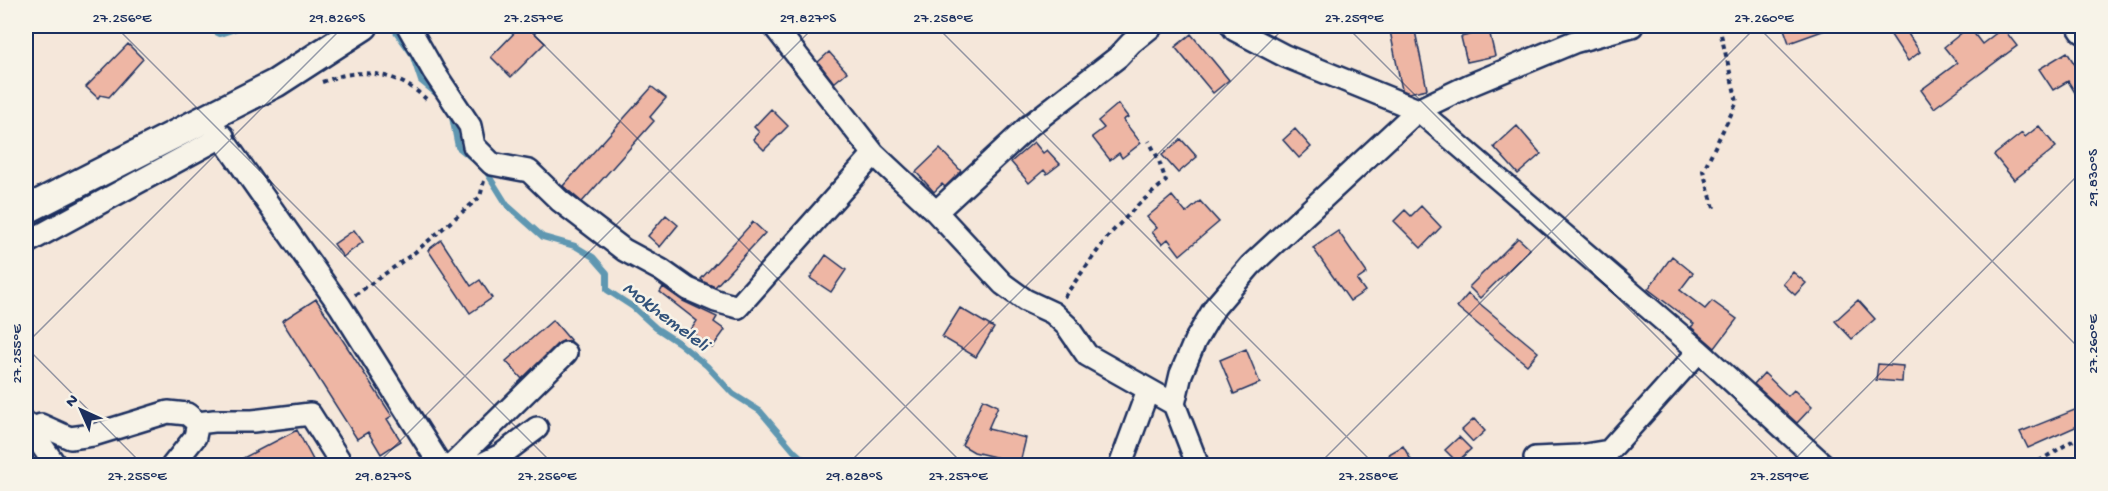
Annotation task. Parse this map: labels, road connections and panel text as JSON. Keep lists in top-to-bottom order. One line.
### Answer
{"water":["Mokhemeleli"],"north":"top left","coordinates":["27.256°E","29.826°S","27.257°E","29.827°S","27.258°E","27.259°E","27.260°E","29.830°S","27.255°E","29.828°S"]}
